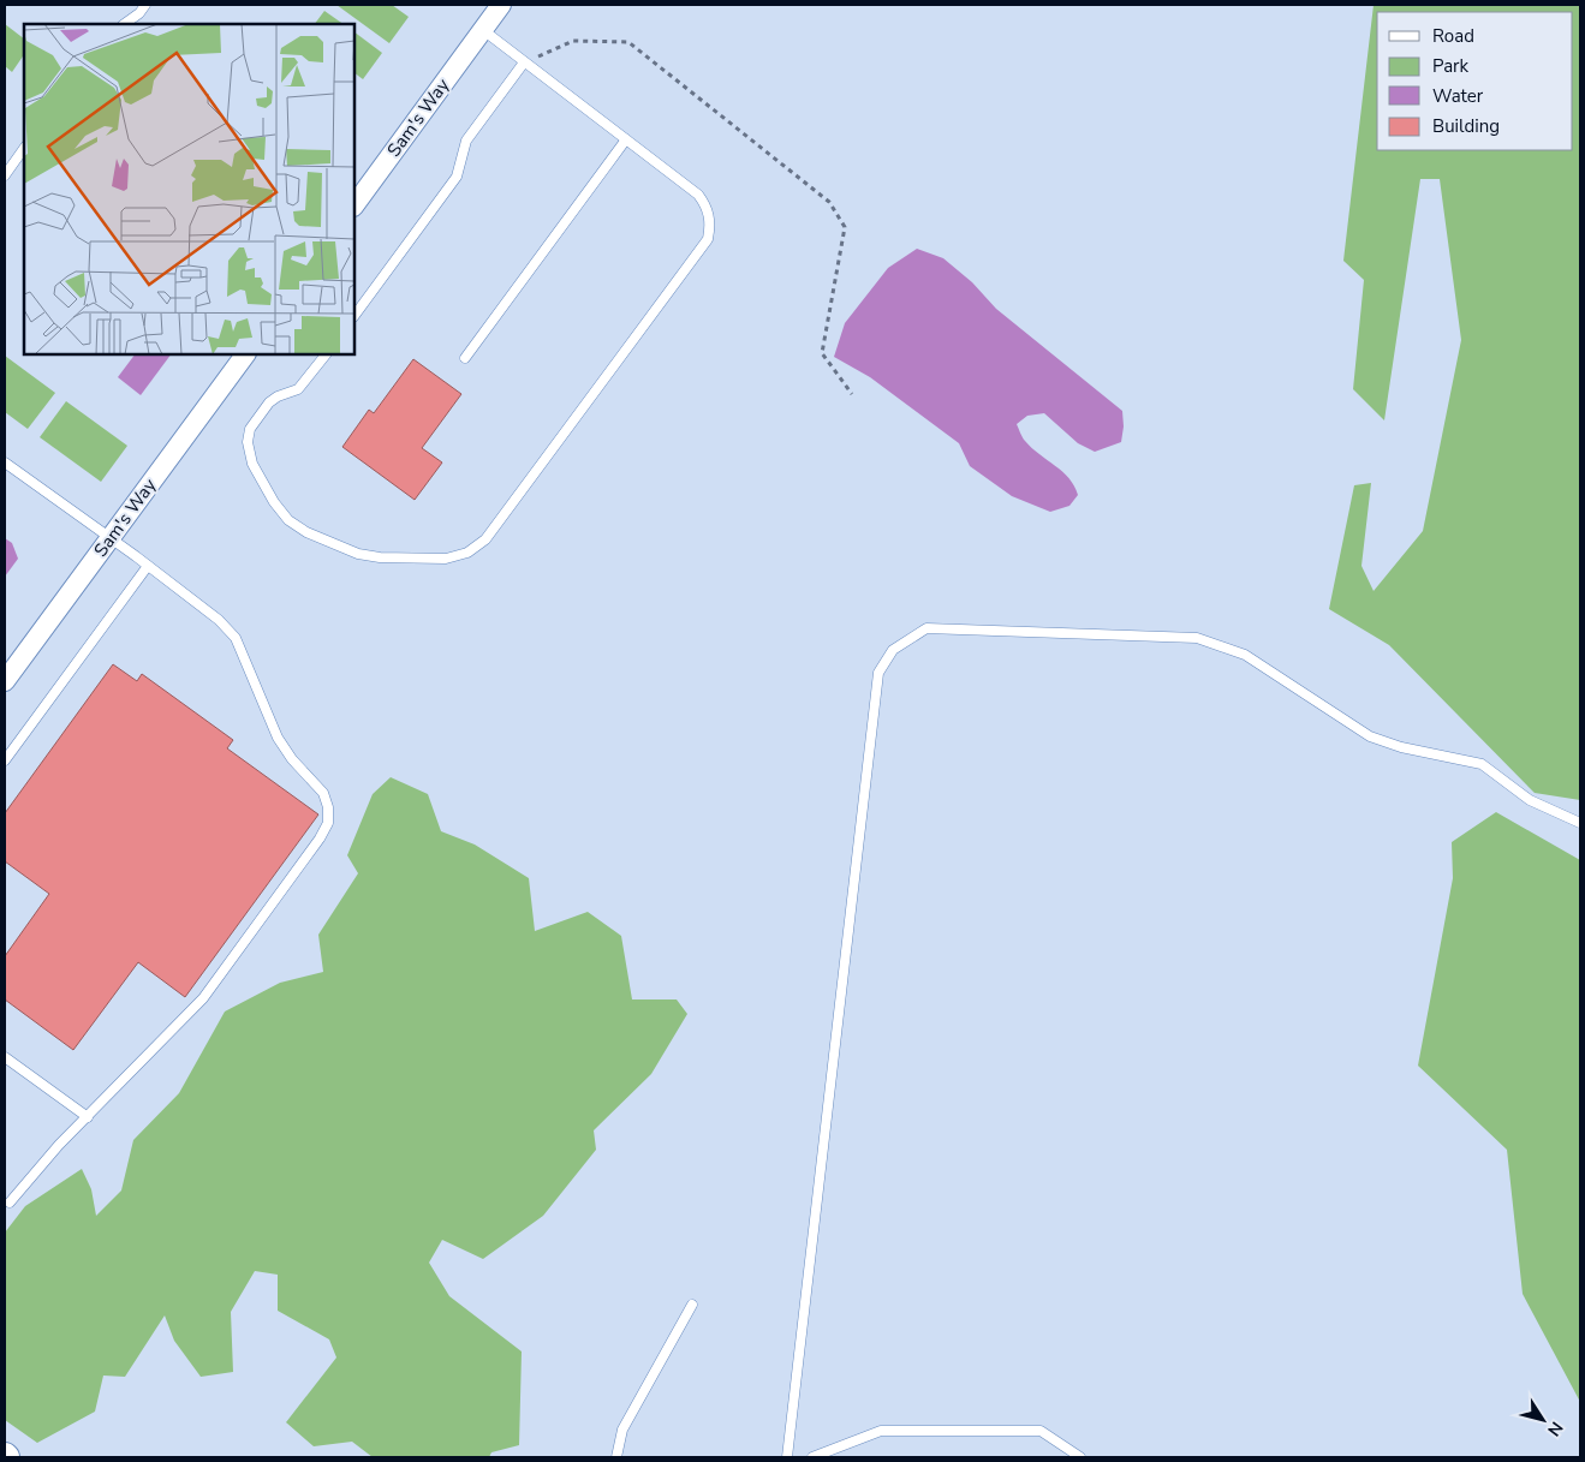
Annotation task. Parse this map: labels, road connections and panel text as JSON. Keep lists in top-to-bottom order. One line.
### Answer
{"streets":{"street":["Sam's Way"]},"legend":["Road","Park","Water","Building"],"north":"bottom right"}
